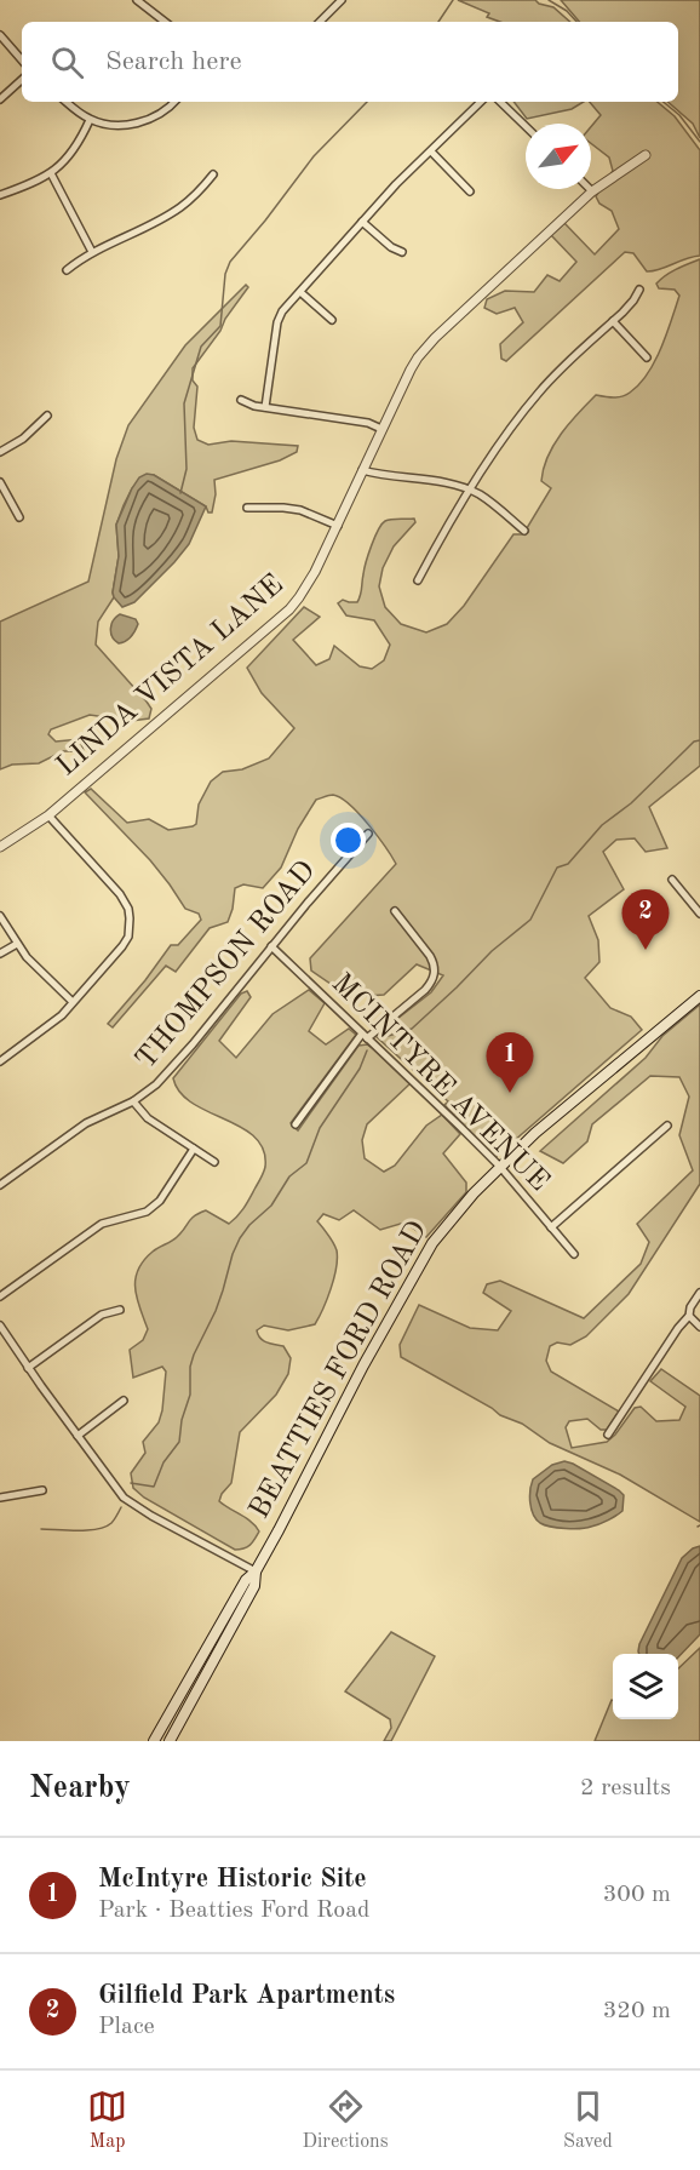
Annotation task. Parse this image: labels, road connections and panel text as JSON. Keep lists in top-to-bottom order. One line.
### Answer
{"streets":{"main road":["BEATTIES FORD ROAD"],"street":["LINDA VISTA LANE","THOMPSON ROAD","MCINTYRE AVENUE"]},"crossings":[["THOMPSON ROAD","MCINTYRE AVENUE"],["MCINTYRE AVENUE","BEATTIES FORD ROAD"]],"north":"top right","page":{"search":"Search here","pins":["2","1"],"heading":["Nearby","2 results"],"list":[{"mark":"1","name":"McIntyre Historic Site","note":"Park · Beatties Ford Road","value":"300 m"},{"mark":"2","name":"Gilfield Park Apartments","note":"Place","value":"320 m"}],"nav":["Map","Directions","Saved"]}}
